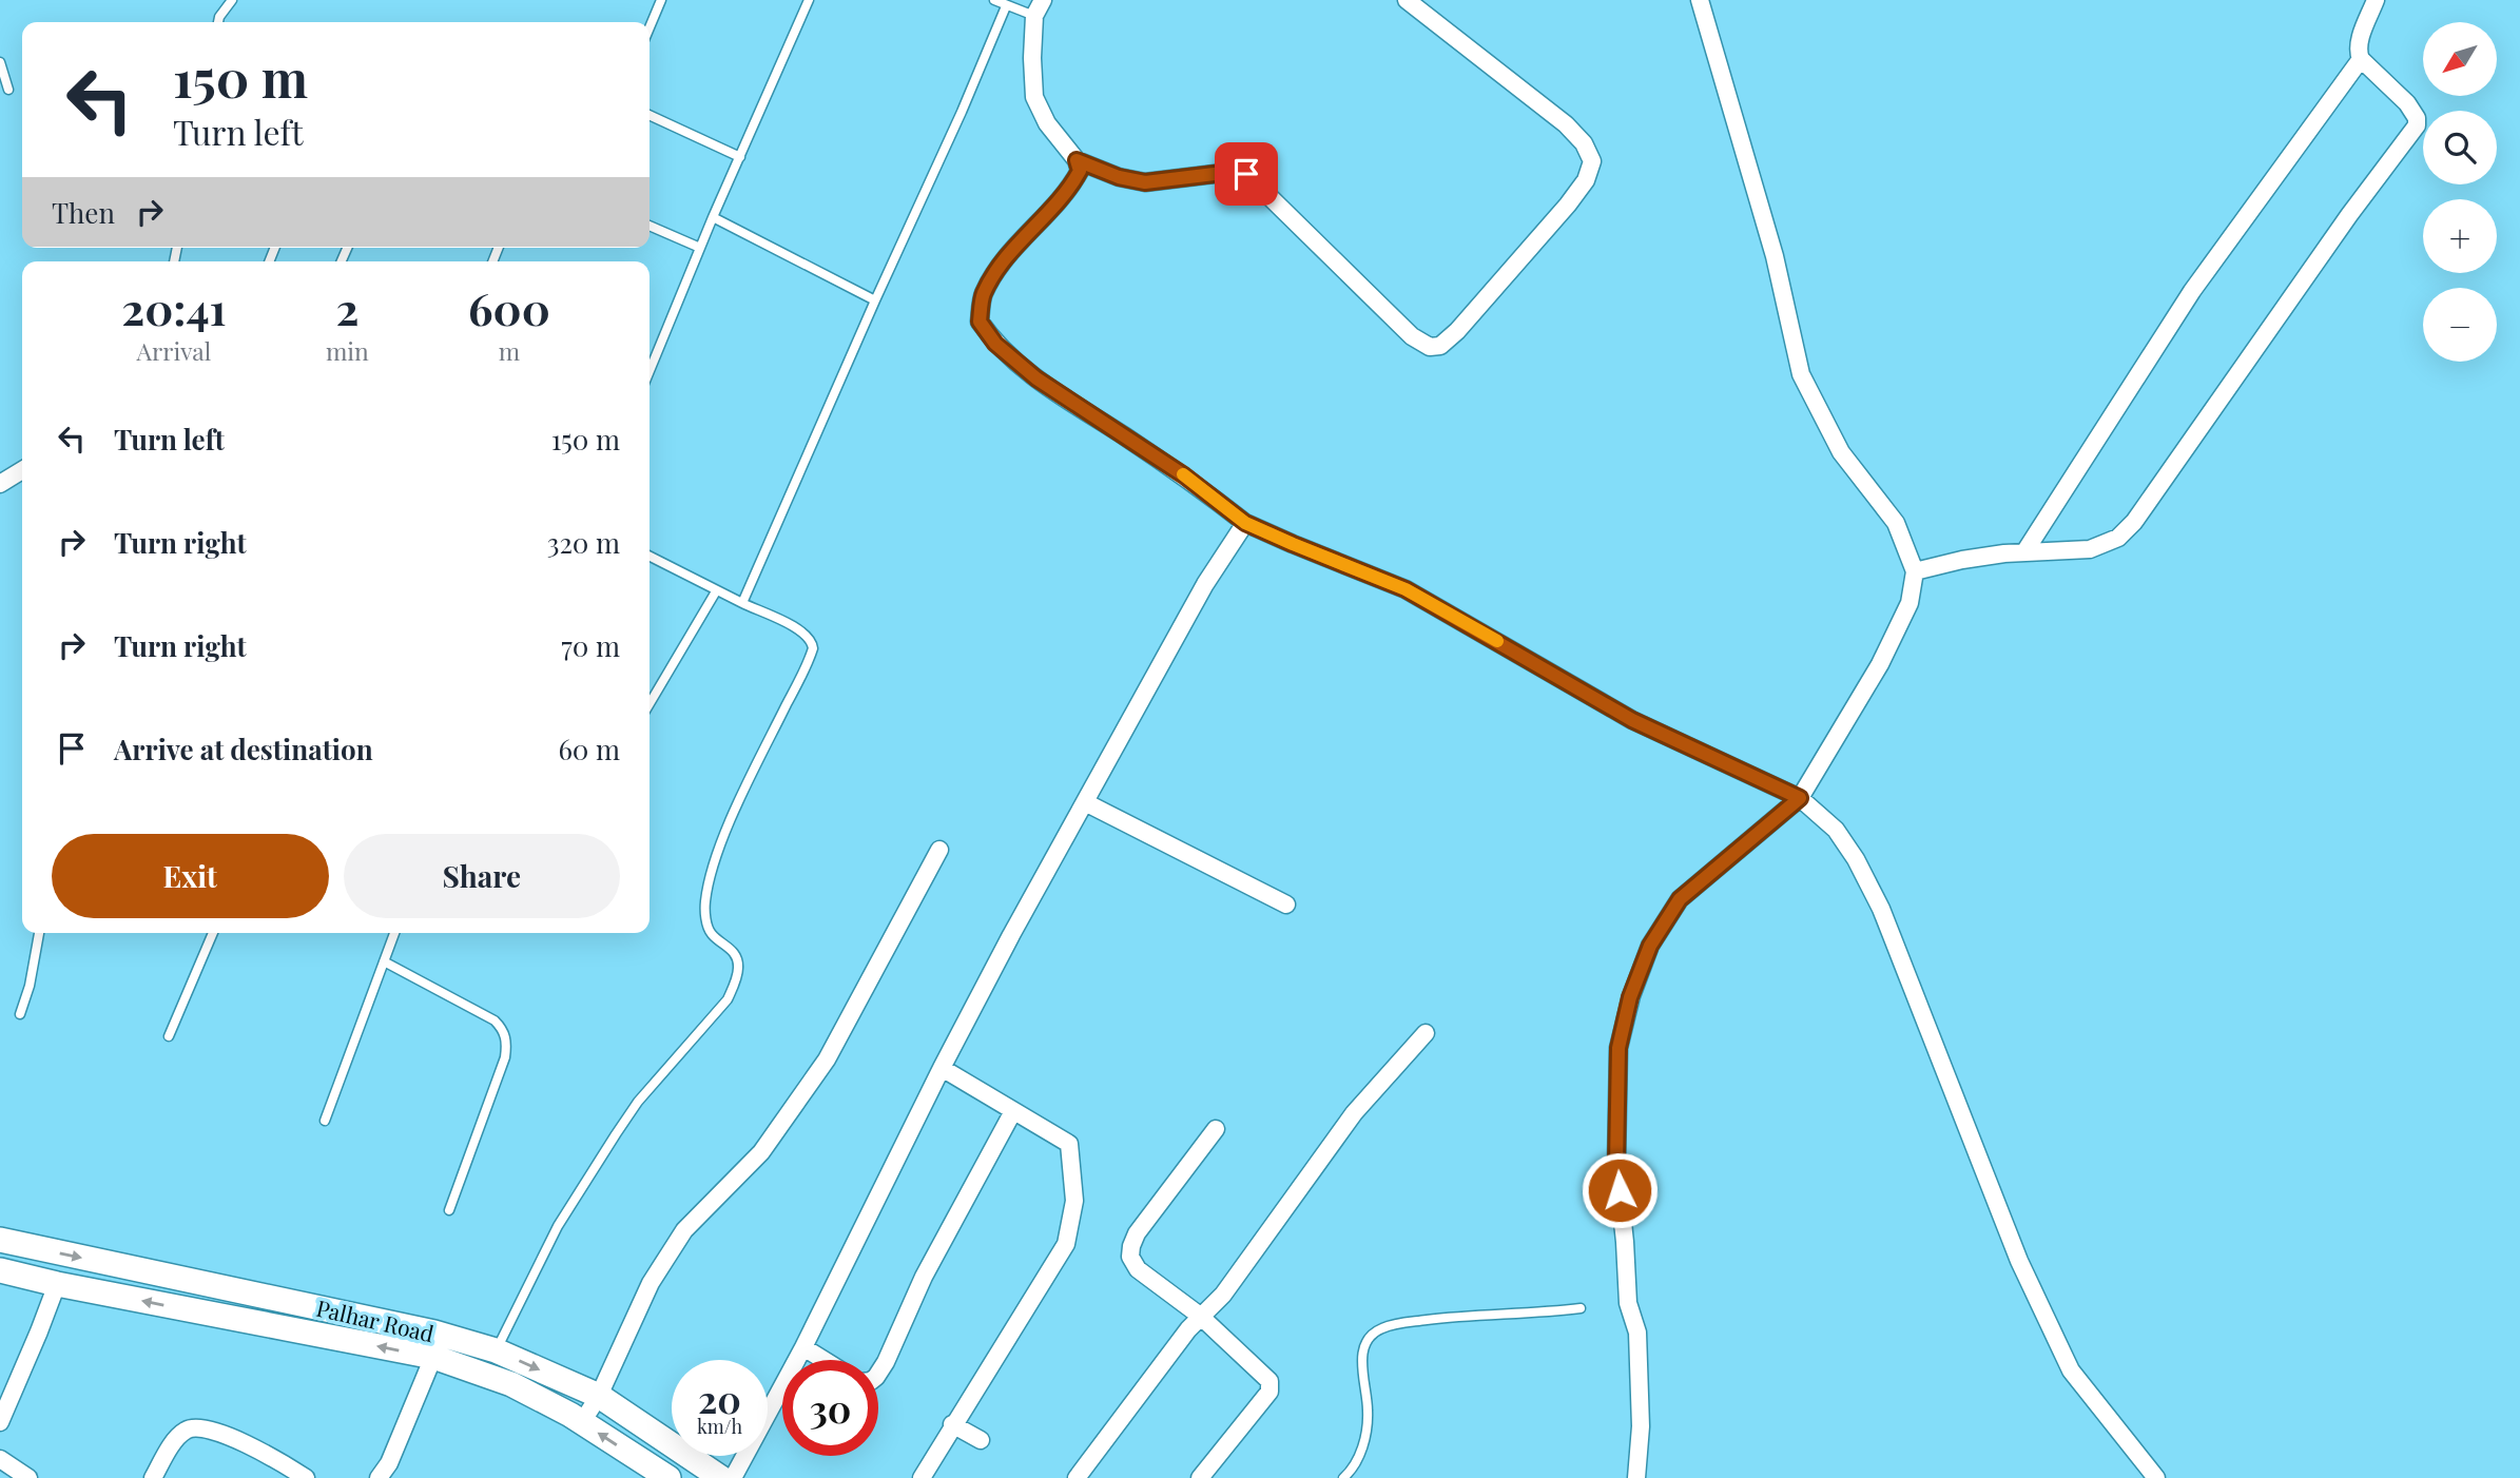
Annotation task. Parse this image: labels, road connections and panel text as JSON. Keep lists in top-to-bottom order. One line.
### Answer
{"streets":{"main road":["Palhar Road"]},"north":"bottom left","page":{"map_buttons":["+","−"],"turn":["150 m","Turn left"],"then":"Then","eta":["20:41","Arrival","2","min","600","m"],"list":[{"name":"Turn left","value":"150 m"},{"name":"Turn right","value":"320 m"},{"name":"Turn right","value":"70 m"},{"name":"Arrive at destination","value":"60 m"}],"buttons":["Exit","Share"],"speed":"20 km/h","limit":"30"}}
